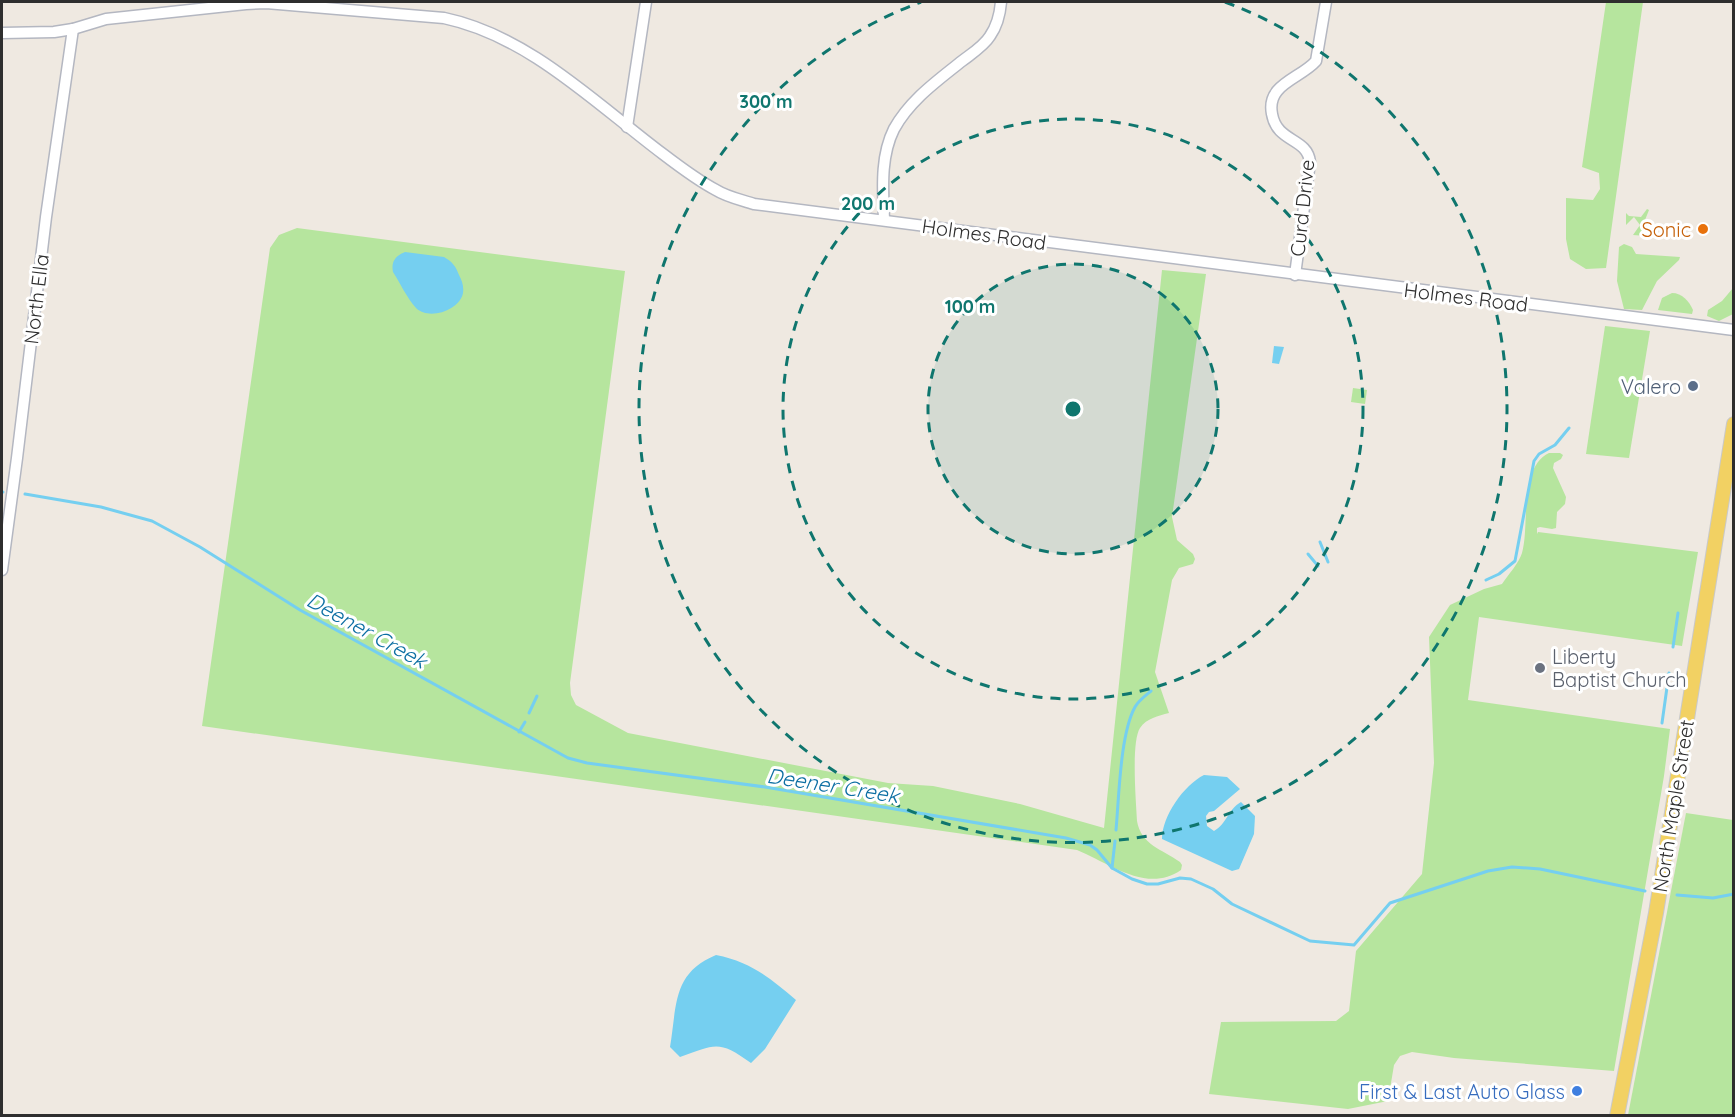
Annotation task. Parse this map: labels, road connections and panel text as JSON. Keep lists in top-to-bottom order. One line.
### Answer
{"streets":{"main road":["North Maple Street"],"street":["Curd Drive","Holmes Road","North Ella"]},"crossings":[["Curd Drive","Holmes Road"],["Holmes Road","North Ella"]],"water":["Deener Creek"],"places":["Sonic","Valero","Liberty Baptist Church","First & Last Auto Glass"],"rings":["300 m","200 m","100 m"]}
